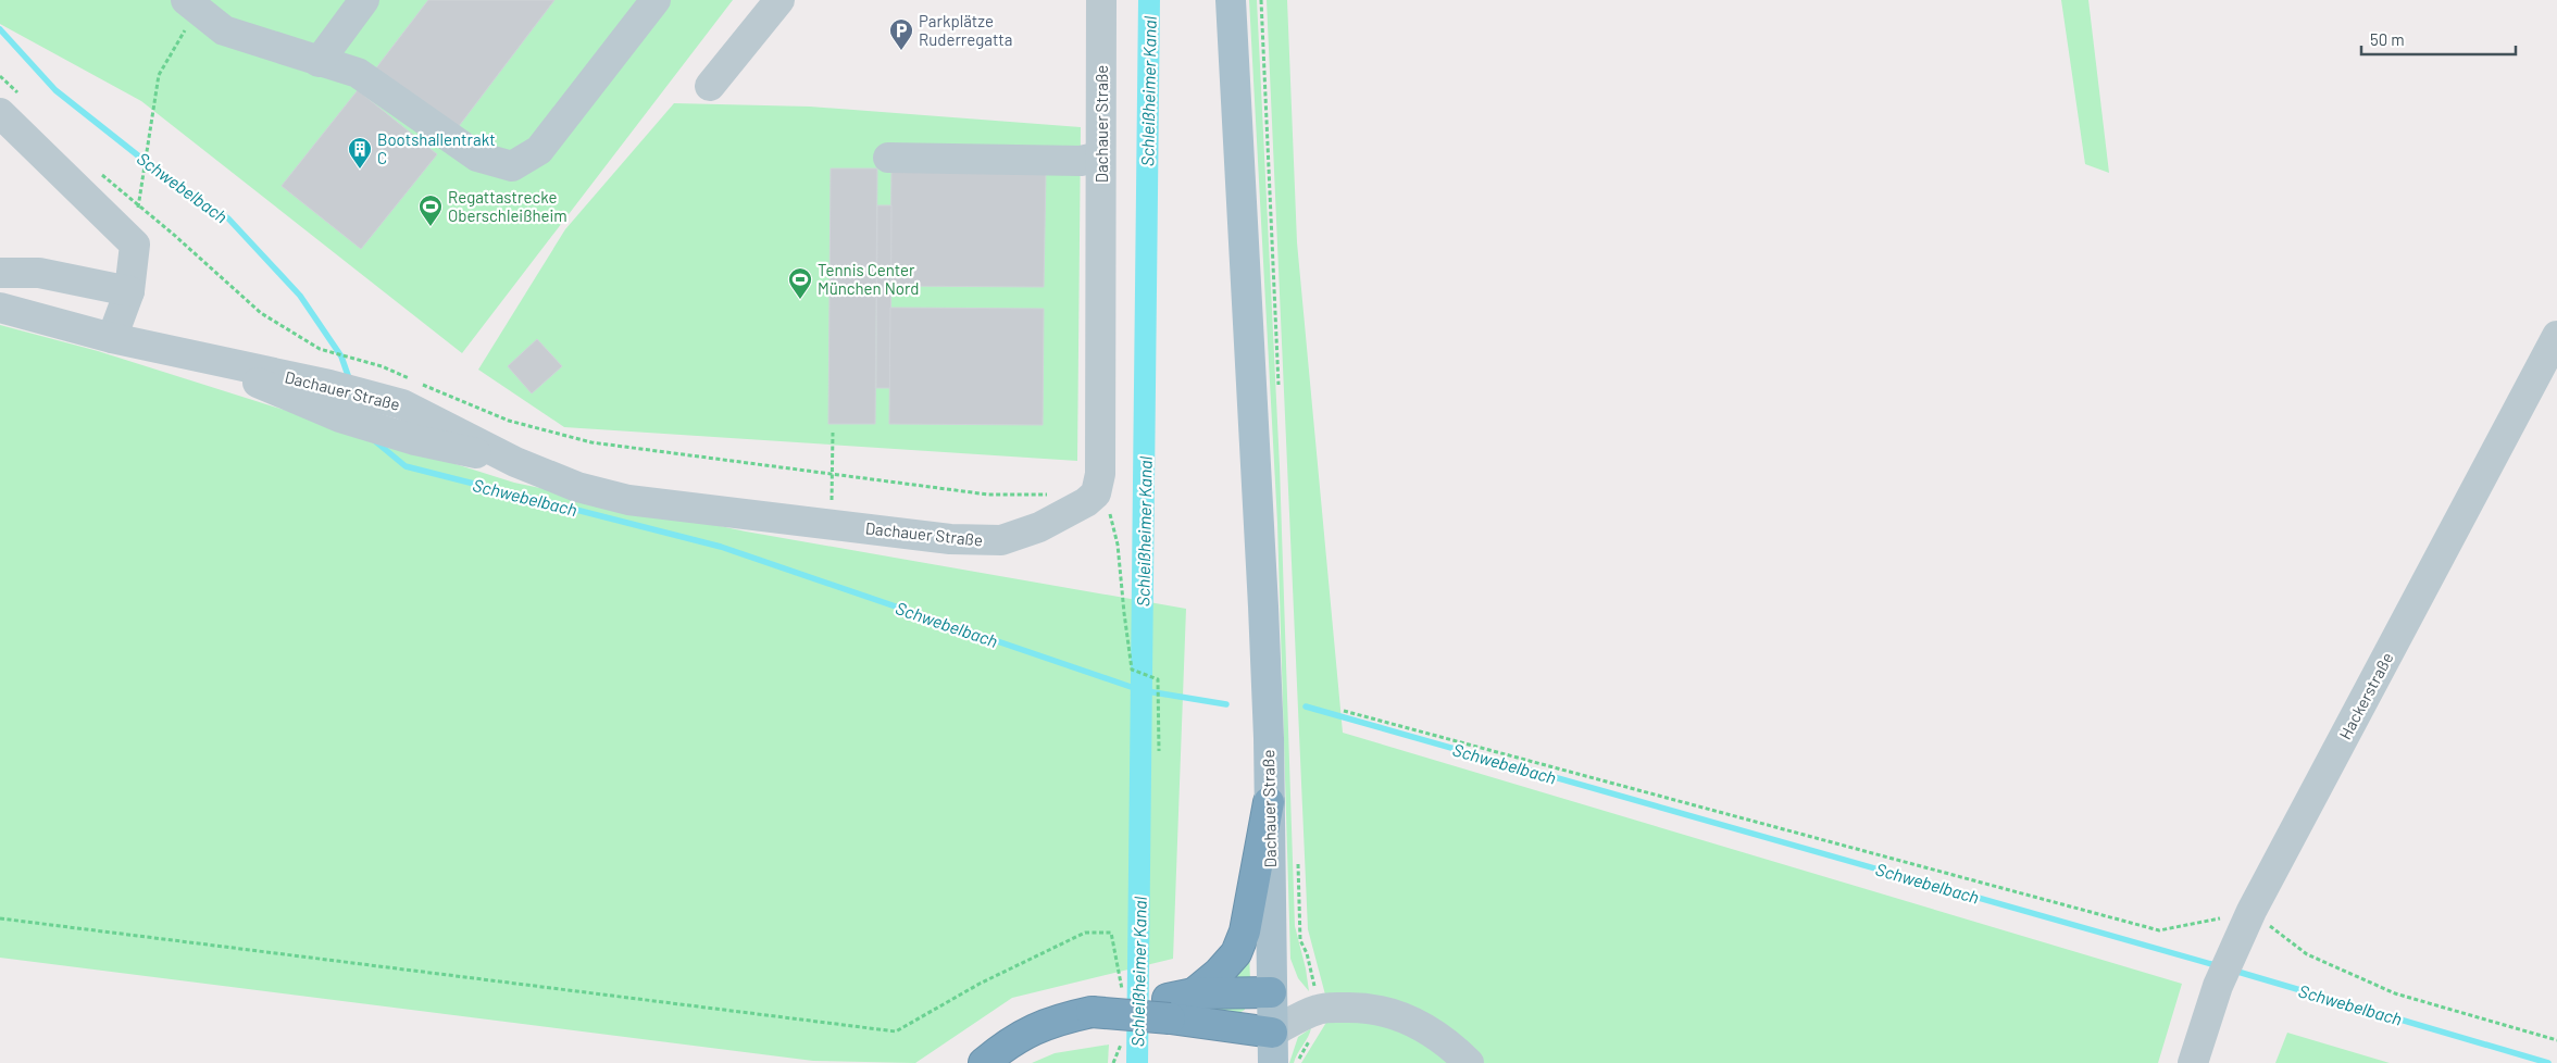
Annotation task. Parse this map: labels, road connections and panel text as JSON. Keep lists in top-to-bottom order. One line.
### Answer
{"streets":{"main road":["Dachauer Straße"],"street":["Hackerstraße"]},"water":["Schleißheimer Kanal","Schwebelbach"],"places":{"parking":["Parkplätze Ruderregatta"],"building":["Bootshallentrakt C"],"sports":["Regattastrecke Oberschleißheim","Tennis Center München Nord"]},"scale_bar":"50 m"}
